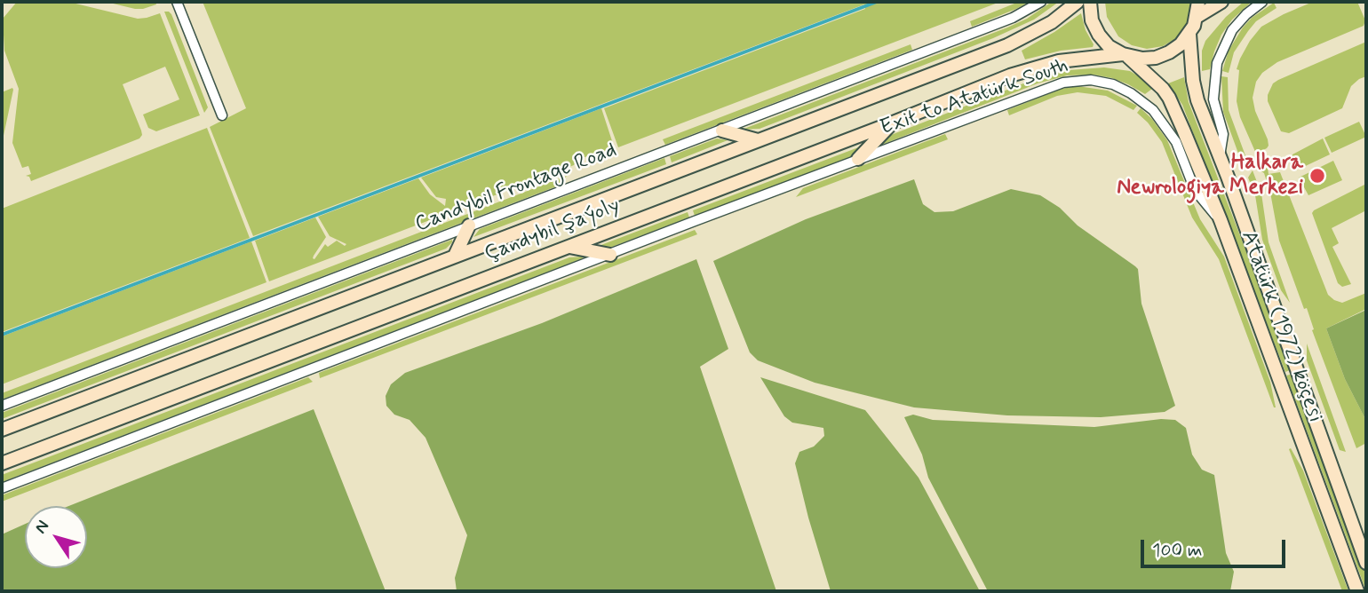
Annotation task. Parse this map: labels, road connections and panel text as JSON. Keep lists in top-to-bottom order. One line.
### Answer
{"streets":{"main road":["Çandybil şaýoly","Atatürk (1972) köçesi"],"street":["Exit to Atatürk South","Candybil Frontage Road"]},"crossings":[["Exit to Atatürk South","Atatürk (1972) köçesi"],["Çandybil şaýoly","Atatürk (1972) köçesi"]],"places":["Halkara Newrologiya Merkezi"],"scale_bar":"100 m","north":"top left"}
